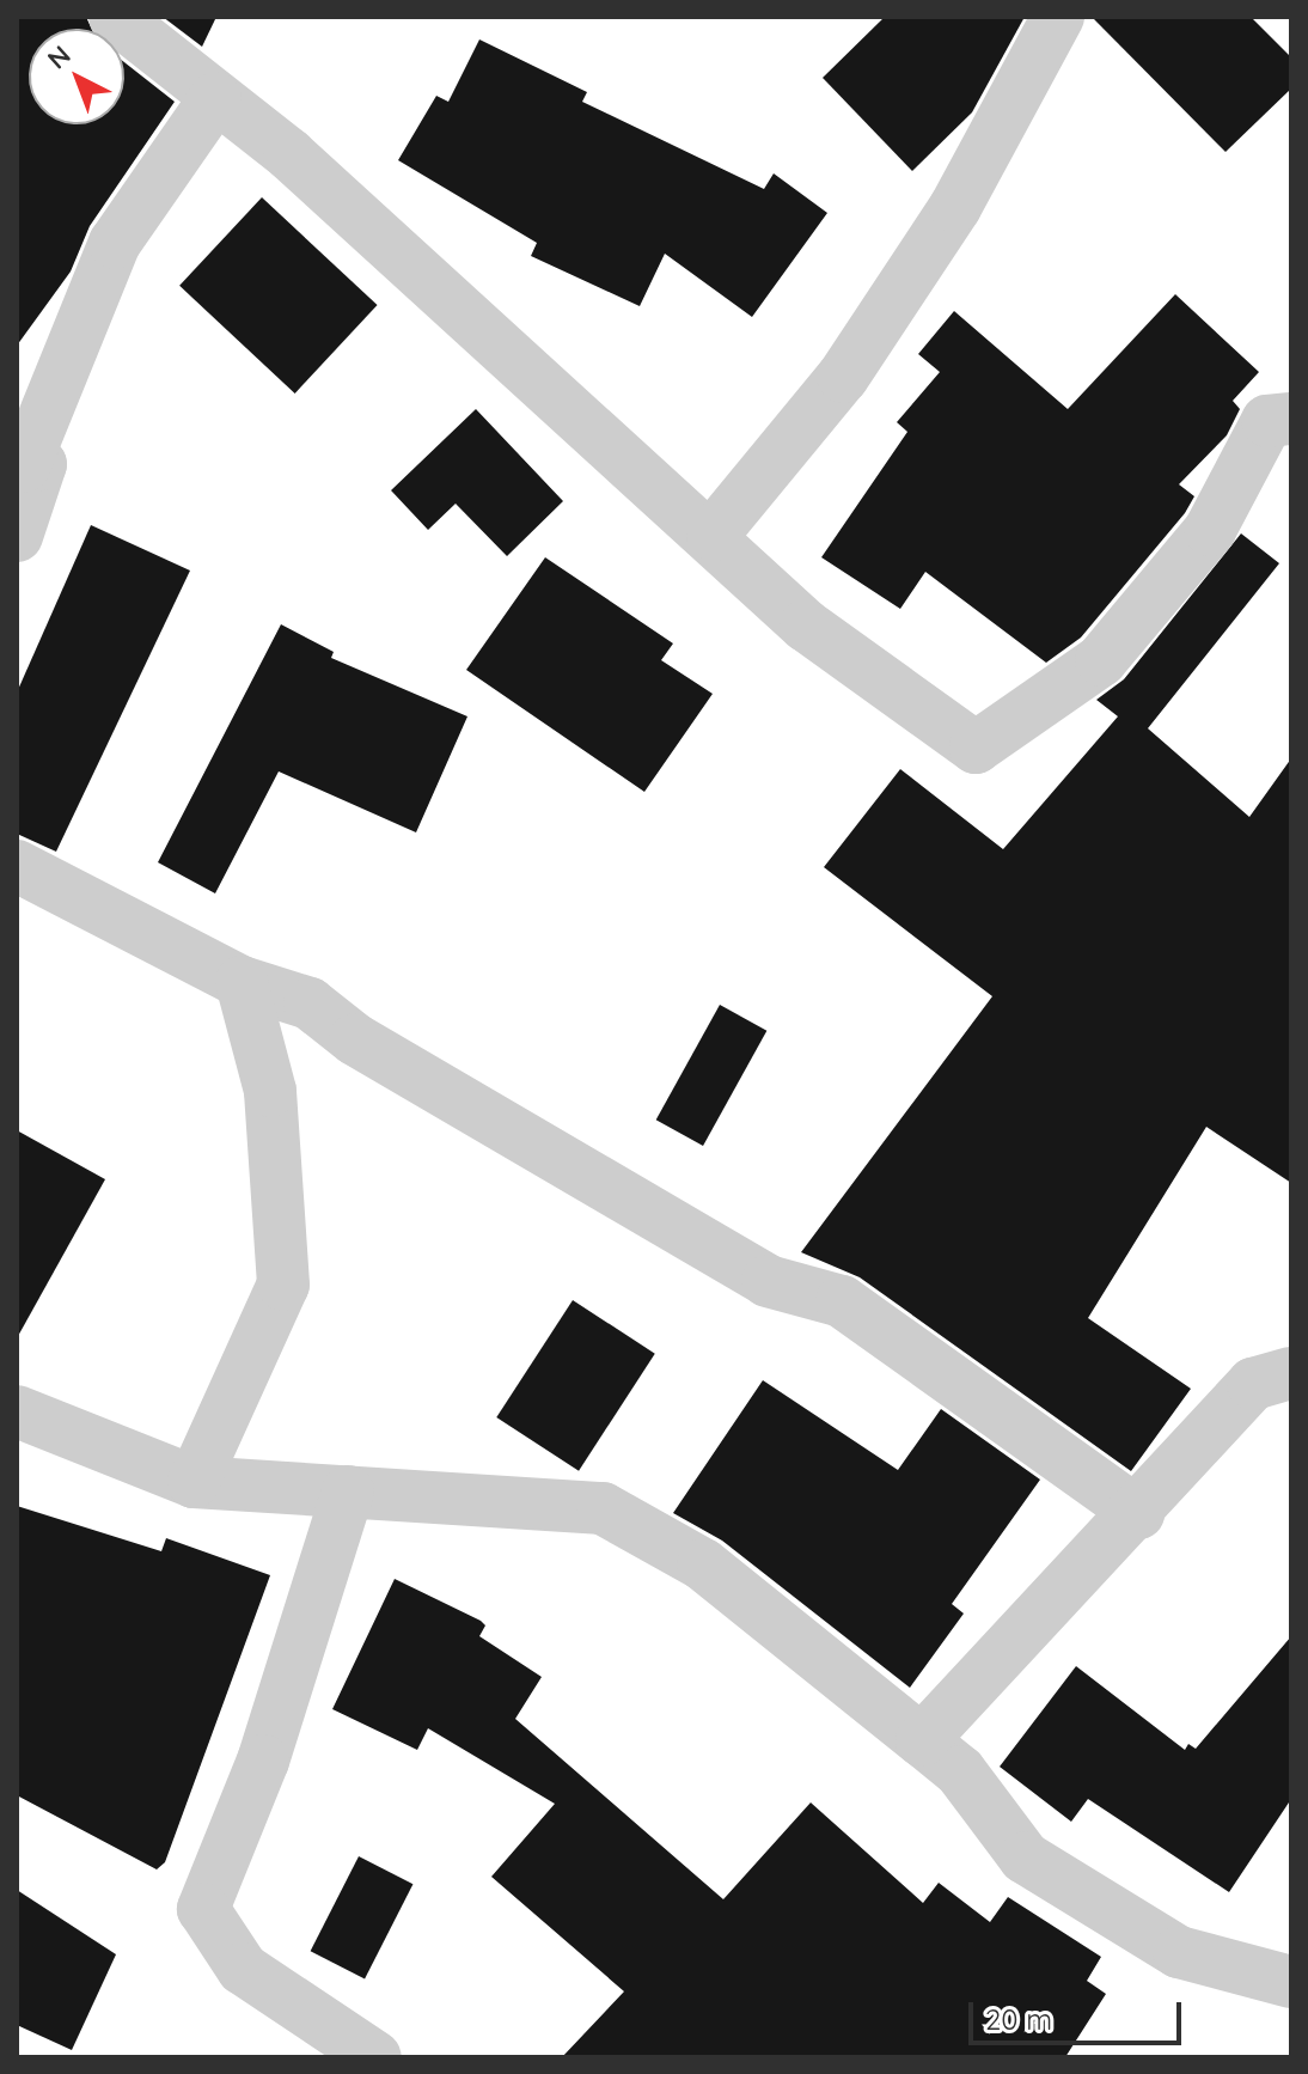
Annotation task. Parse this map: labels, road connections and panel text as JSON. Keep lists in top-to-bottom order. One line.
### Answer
{"scale_bar":"20 m","north":"top left"}
